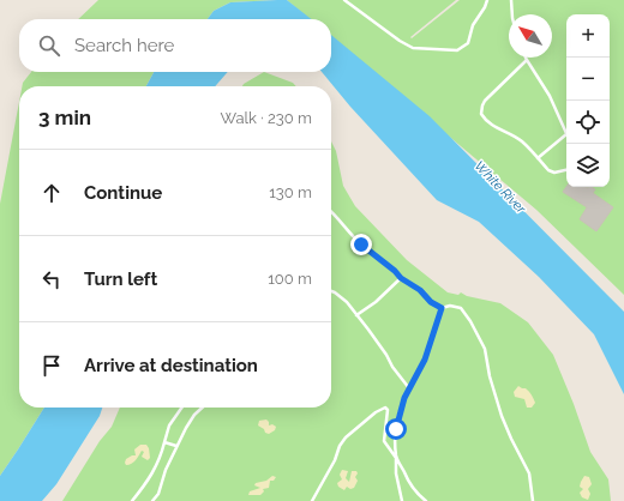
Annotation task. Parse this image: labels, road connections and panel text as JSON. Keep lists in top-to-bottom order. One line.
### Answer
{"water":["White River"],"north":"top left","page":{"map_buttons":["+","−"],"search":"Search here","heading":["3 min","Walk · 230 m"],"list":[["Continue","130 m"],["Turn left","100 m"],"Arrive at destination"]}}
